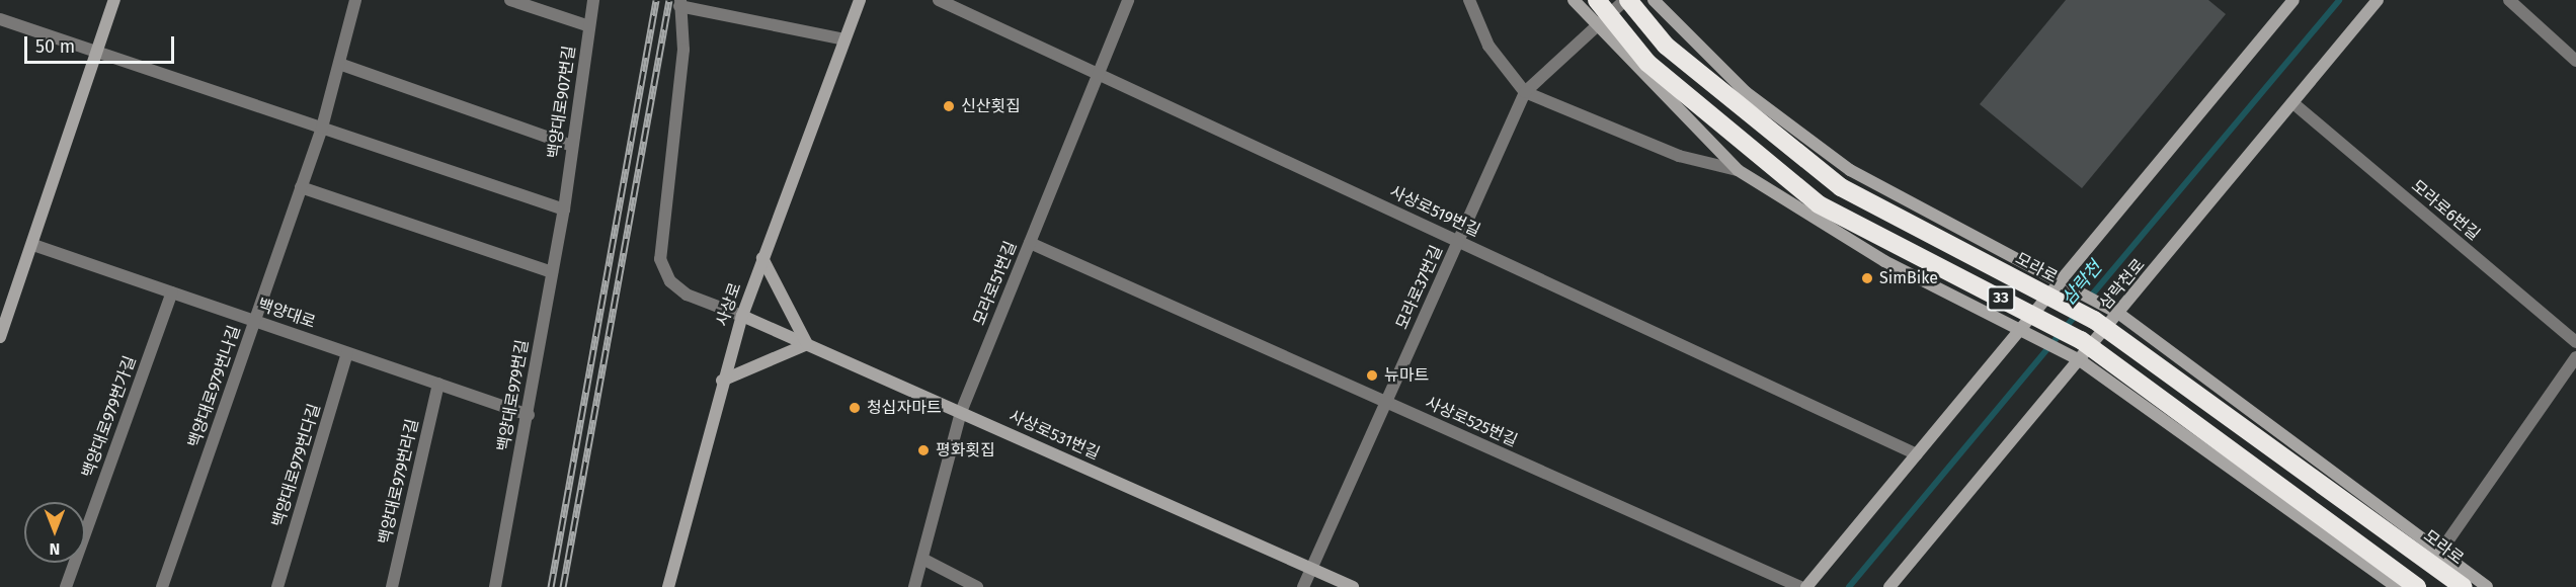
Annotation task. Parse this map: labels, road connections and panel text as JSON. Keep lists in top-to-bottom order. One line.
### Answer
{"streets":{"highway":["모라로","33"],"main road":["삼락천로","사상로","사상로531번길"],"street":["백양대로907번길","모라로6번길","사상로519번길","모라로51번길","모라로37번길","백양대로","백양대로979번나길","백양대로979번길","백양대로979번가길","사상로525번길","백양대로979번다길","백양대로979번라길"]},"crossings":[["백양대로907번길","백양대로979번길"],["모라로6번길","삼락천로"],["사상로519번길","모라로51번길"],["사상로519번길","모라로37번길"],["모라로","삼락천로"],["모라로","모라로37번길"],["모라로51번길","사상로525번길"],["모라로51번길","사상로531번길"],["모라로37번길","사상로525번길"],["모라로37번길","사상로531번길"],["사상로","사상로531번길"],["백양대로","백양대로979번나길"],["백양대로","백양대로979번길"],["백양대로","백양대로979번가길"],["백양대로","백양대로979번다길"],["백양대로","백양대로979번라길"]],"water":["삼락천"],"places":["신산횟집","SimBike","뉴마트","청십자마트","평화횟집"],"scale_bar":"50 m","north":"bottom"}
